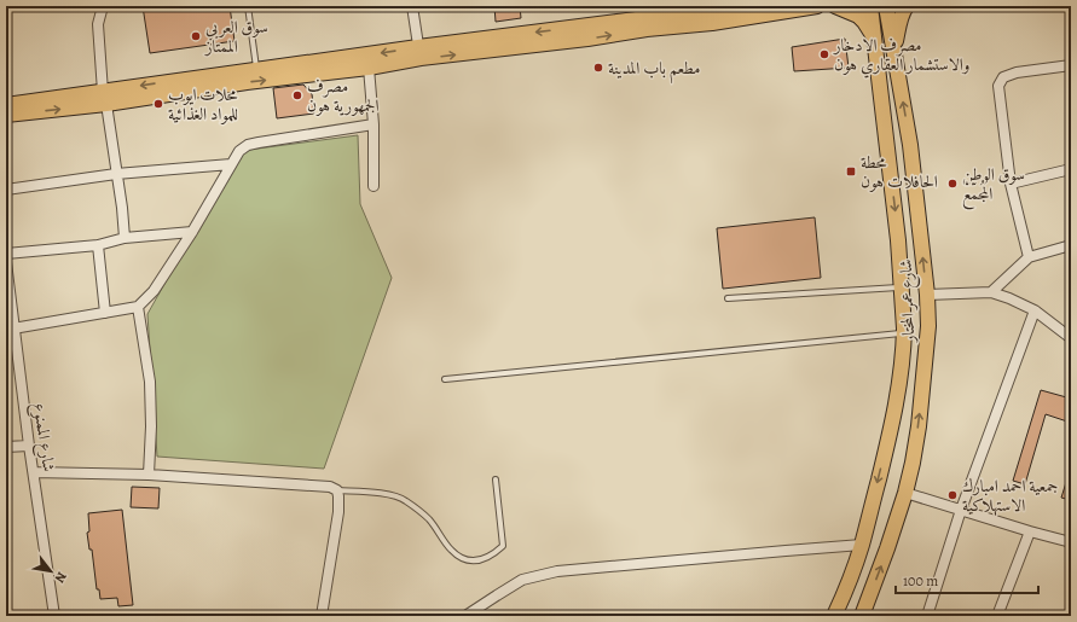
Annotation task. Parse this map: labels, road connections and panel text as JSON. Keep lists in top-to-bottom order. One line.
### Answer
{"streets":{"main road":["شارع عمر المختار"],"street":["شارع الممنوع"]},"places":{"other":["سوق العربي الممتاز","مصرف الادخار والاستشمار العقاري هون","مطعم باب المدينة","مصرف الجمهورية هون","محلات ايوب للمواد الغذائية","سوق الوطن المُجمّعْ","جمعية احمد امبارك الاستهلاكية"],"transit":["محطة الحافلات هون"]},"scale_bar":"100 m","north":"bottom right"}
